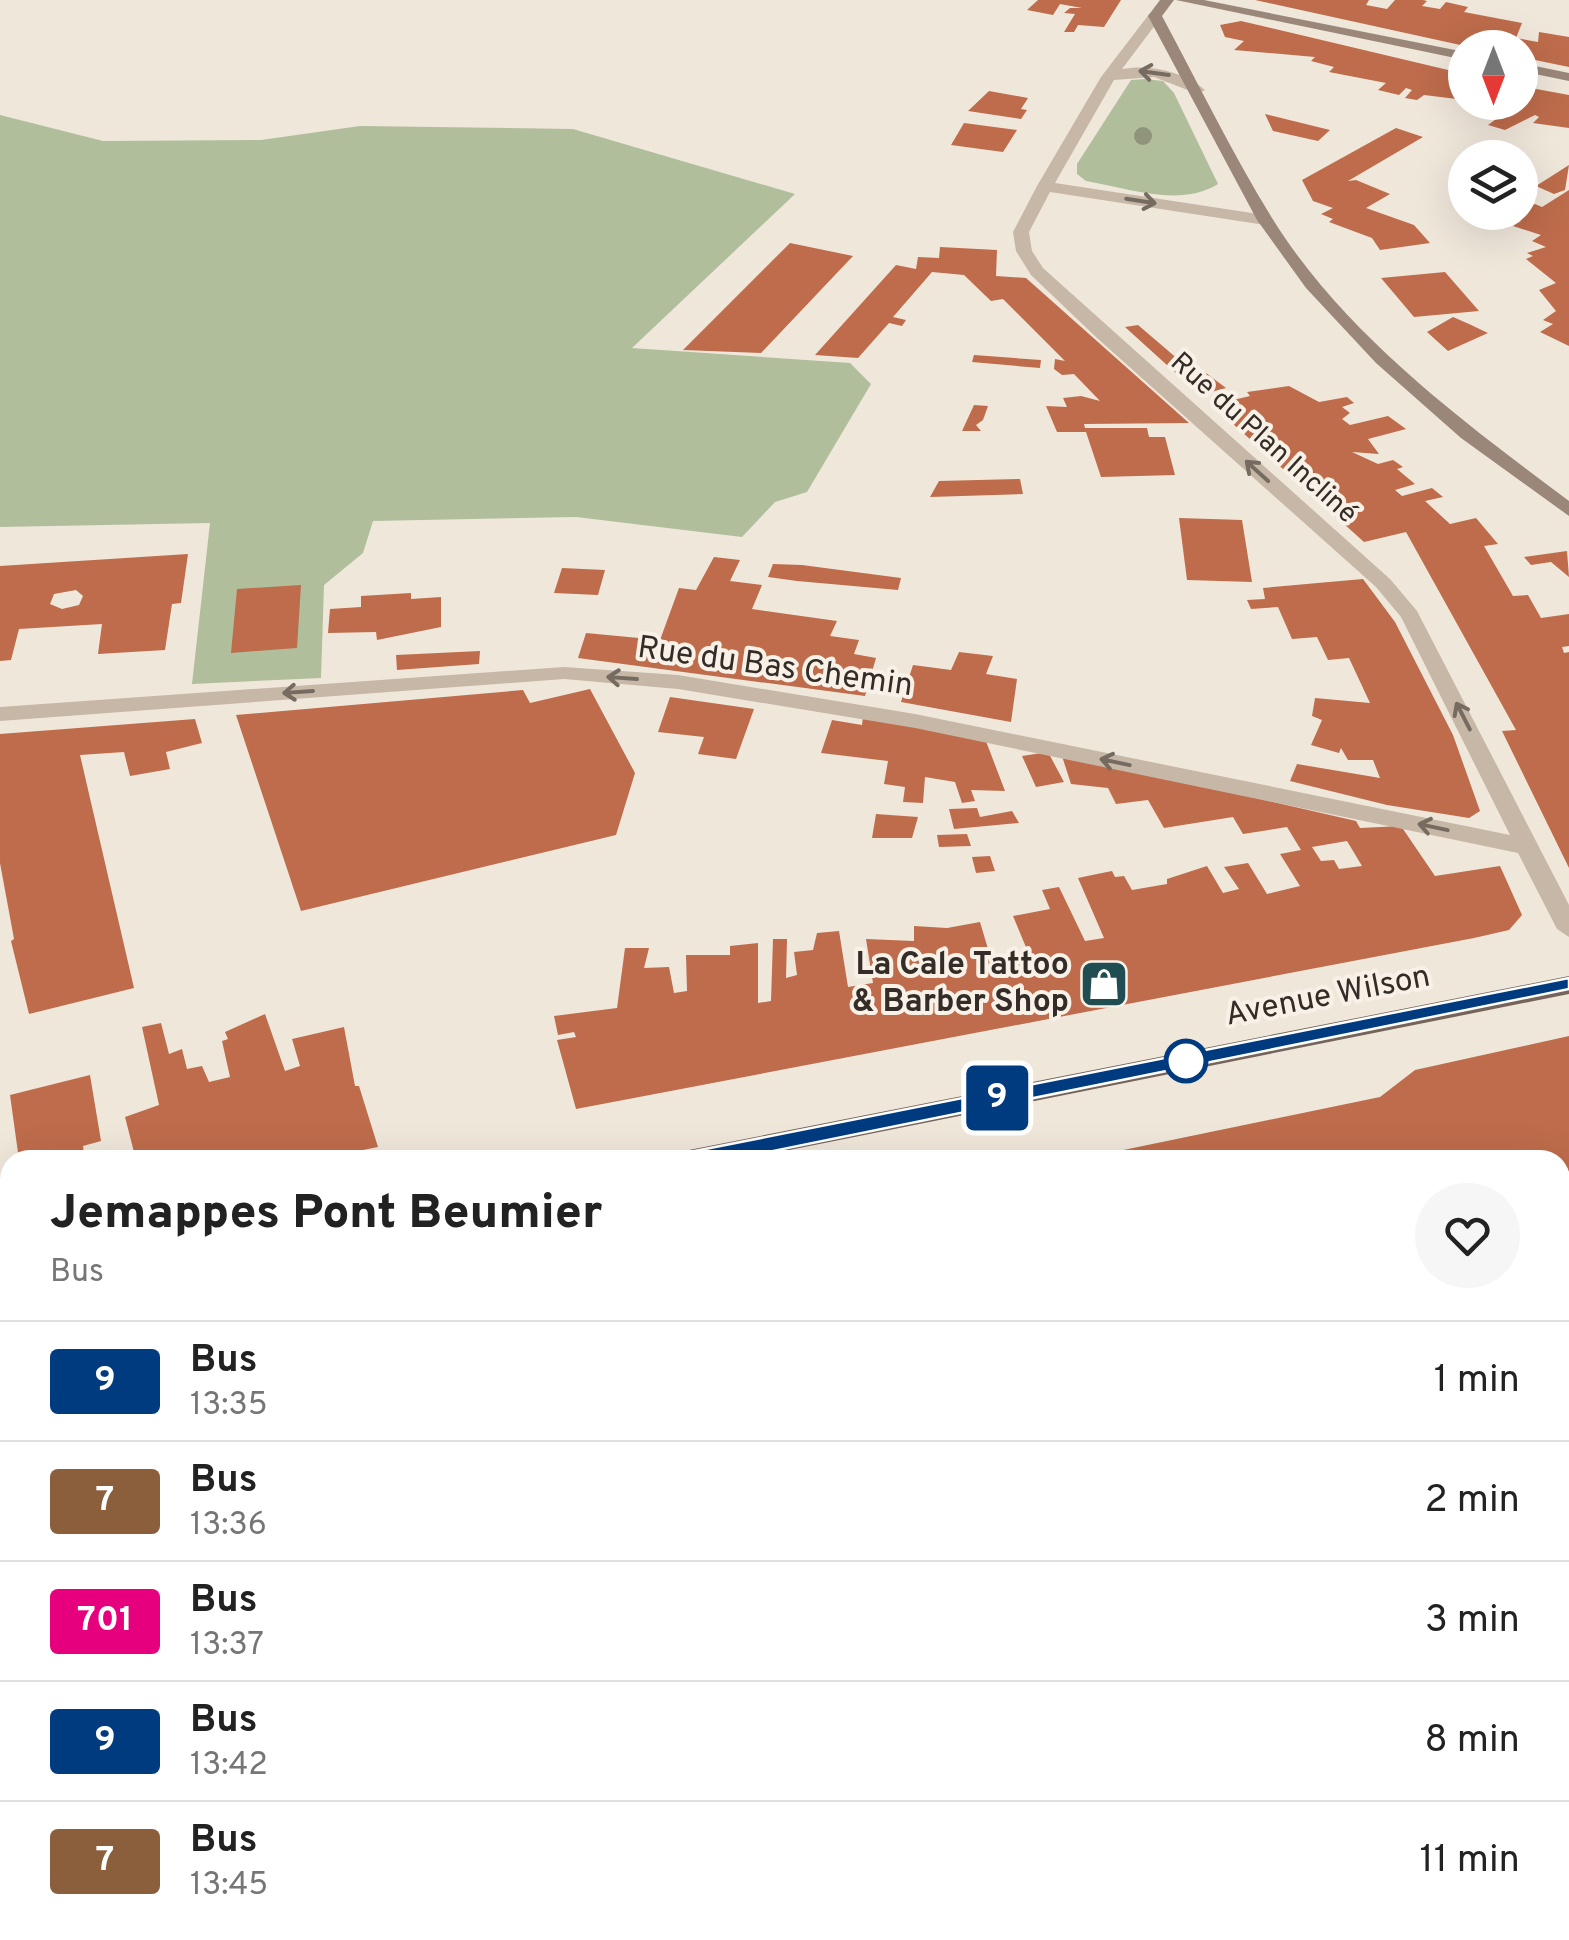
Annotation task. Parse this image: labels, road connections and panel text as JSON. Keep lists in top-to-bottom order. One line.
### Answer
{"streets":{"main road":["Avenue Wilson"],"street":["Rue du Plan Incliné","Rue du Bas Chemin"]},"crossings":[["Rue du Plan Incliné","Rue du Bas Chemin"]],"one_way":["Rue du Bas Chemin"],"places":{"shop":["La Cale Tattoo & Barber Shop"]},"lines":["bus line 9"],"north":"bottom","page":{"on_map":"9","heading":["Jemappes Pont Beumier","Bus"],"list":[{"mark":"9","name":"Bus","note":"13:35","value":"1 min"},{"mark":"7","name":"Bus","note":"13:36","value":"2 min"},{"mark":"701","name":"Bus","note":"13:37","value":"3 min"},{"mark":"9","name":"Bus","note":"13:42","value":"8 min"},{"mark":"7","name":"Bus","note":"13:45","value":"11 min"}]}}
